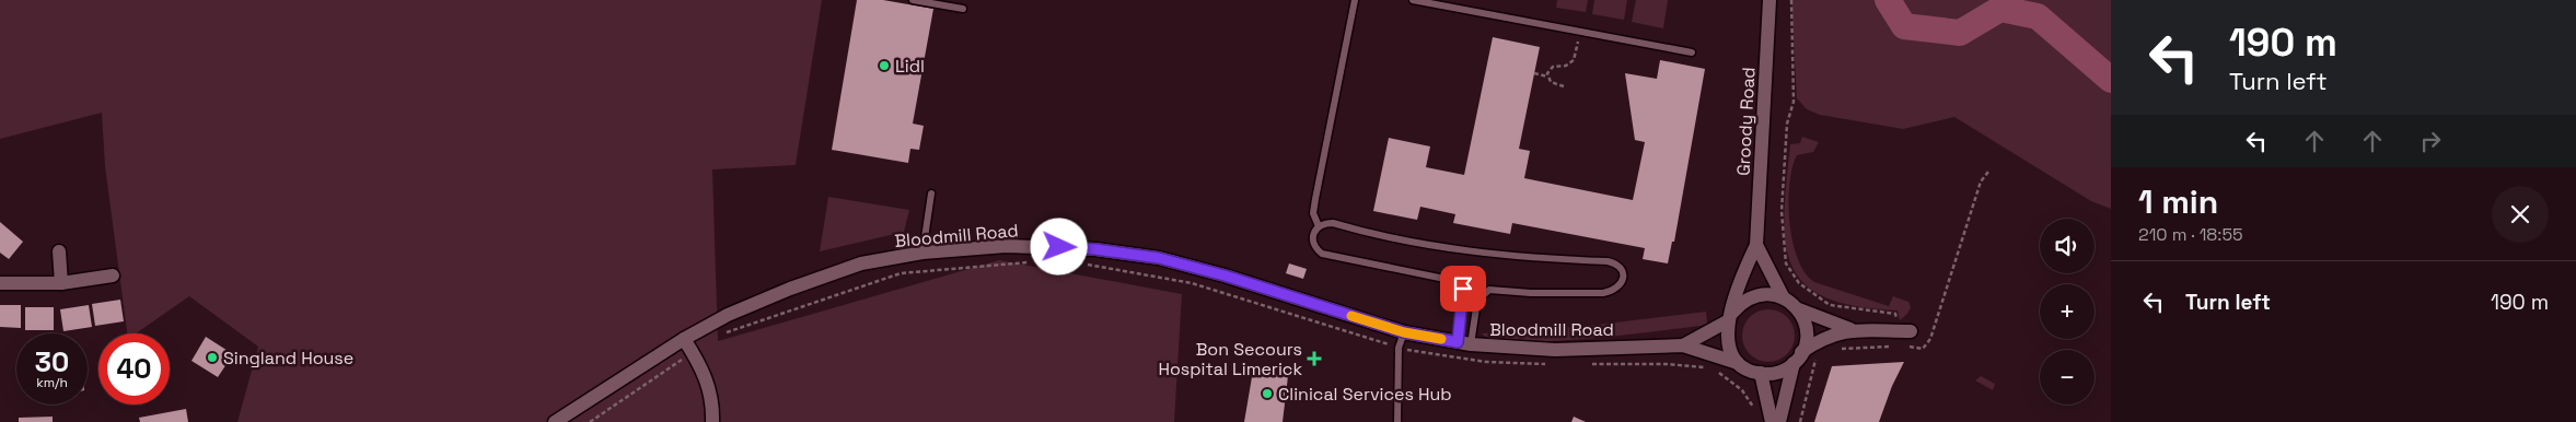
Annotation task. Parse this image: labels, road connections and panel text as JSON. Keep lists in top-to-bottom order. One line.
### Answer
{"streets":{"street":["Groody Road","Bloodmill Road"]},"places":{"other":["Lidl","Singland House","Clinical Services Hub"],"health":["Bon Secours Hospital Limerick"]},"page":{"turn":["190 m","Turn left"],"heading":["1 min","210 m · 18:55"],"map_buttons":["+","−"],"list":[{"name":"Turn left","value":"190 m"}],"speed":"30 km/h","limit":"40"}}
